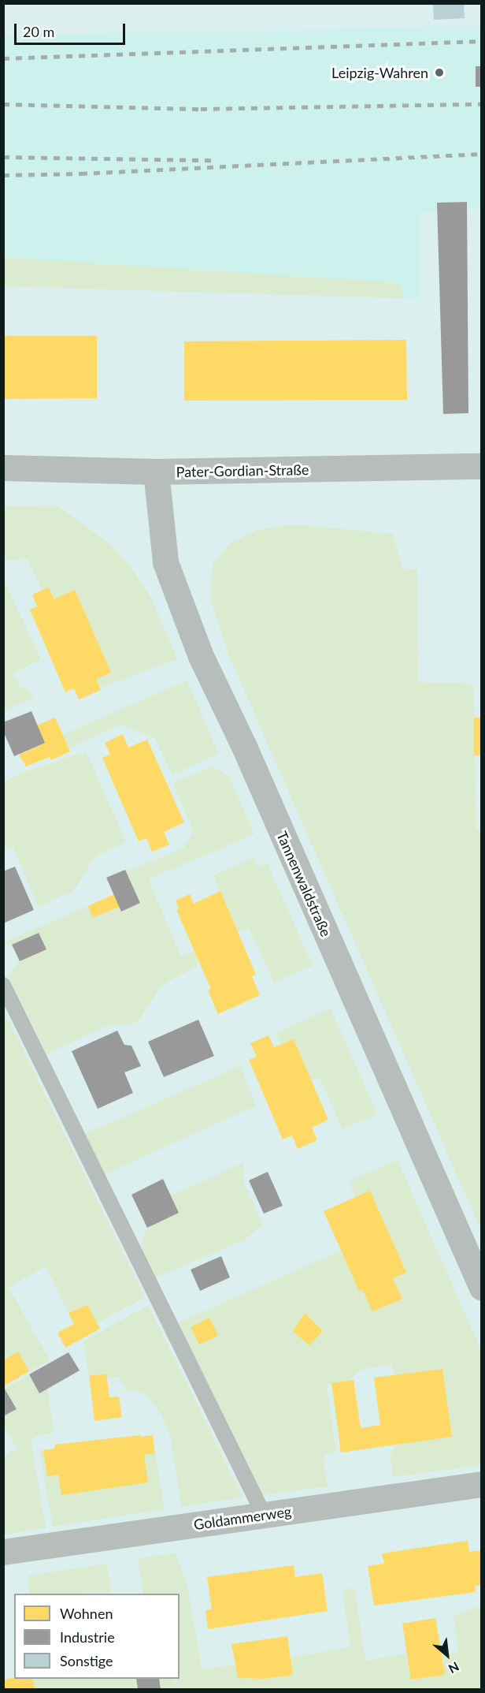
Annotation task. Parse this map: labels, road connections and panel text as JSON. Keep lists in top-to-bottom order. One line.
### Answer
{"streets":{"street":["Pater-Gordian-Straße","Tannenwaldstraße","Goldammerweg"]},"crossings":[["Pater-Gordian-Straße","Tannenwaldstraße"]],"places":["Leipzig-Wahren"],"legend":["Wohnen","Industrie","Sonstige"],"scale_bar":"20 m","north":"bottom right"}
